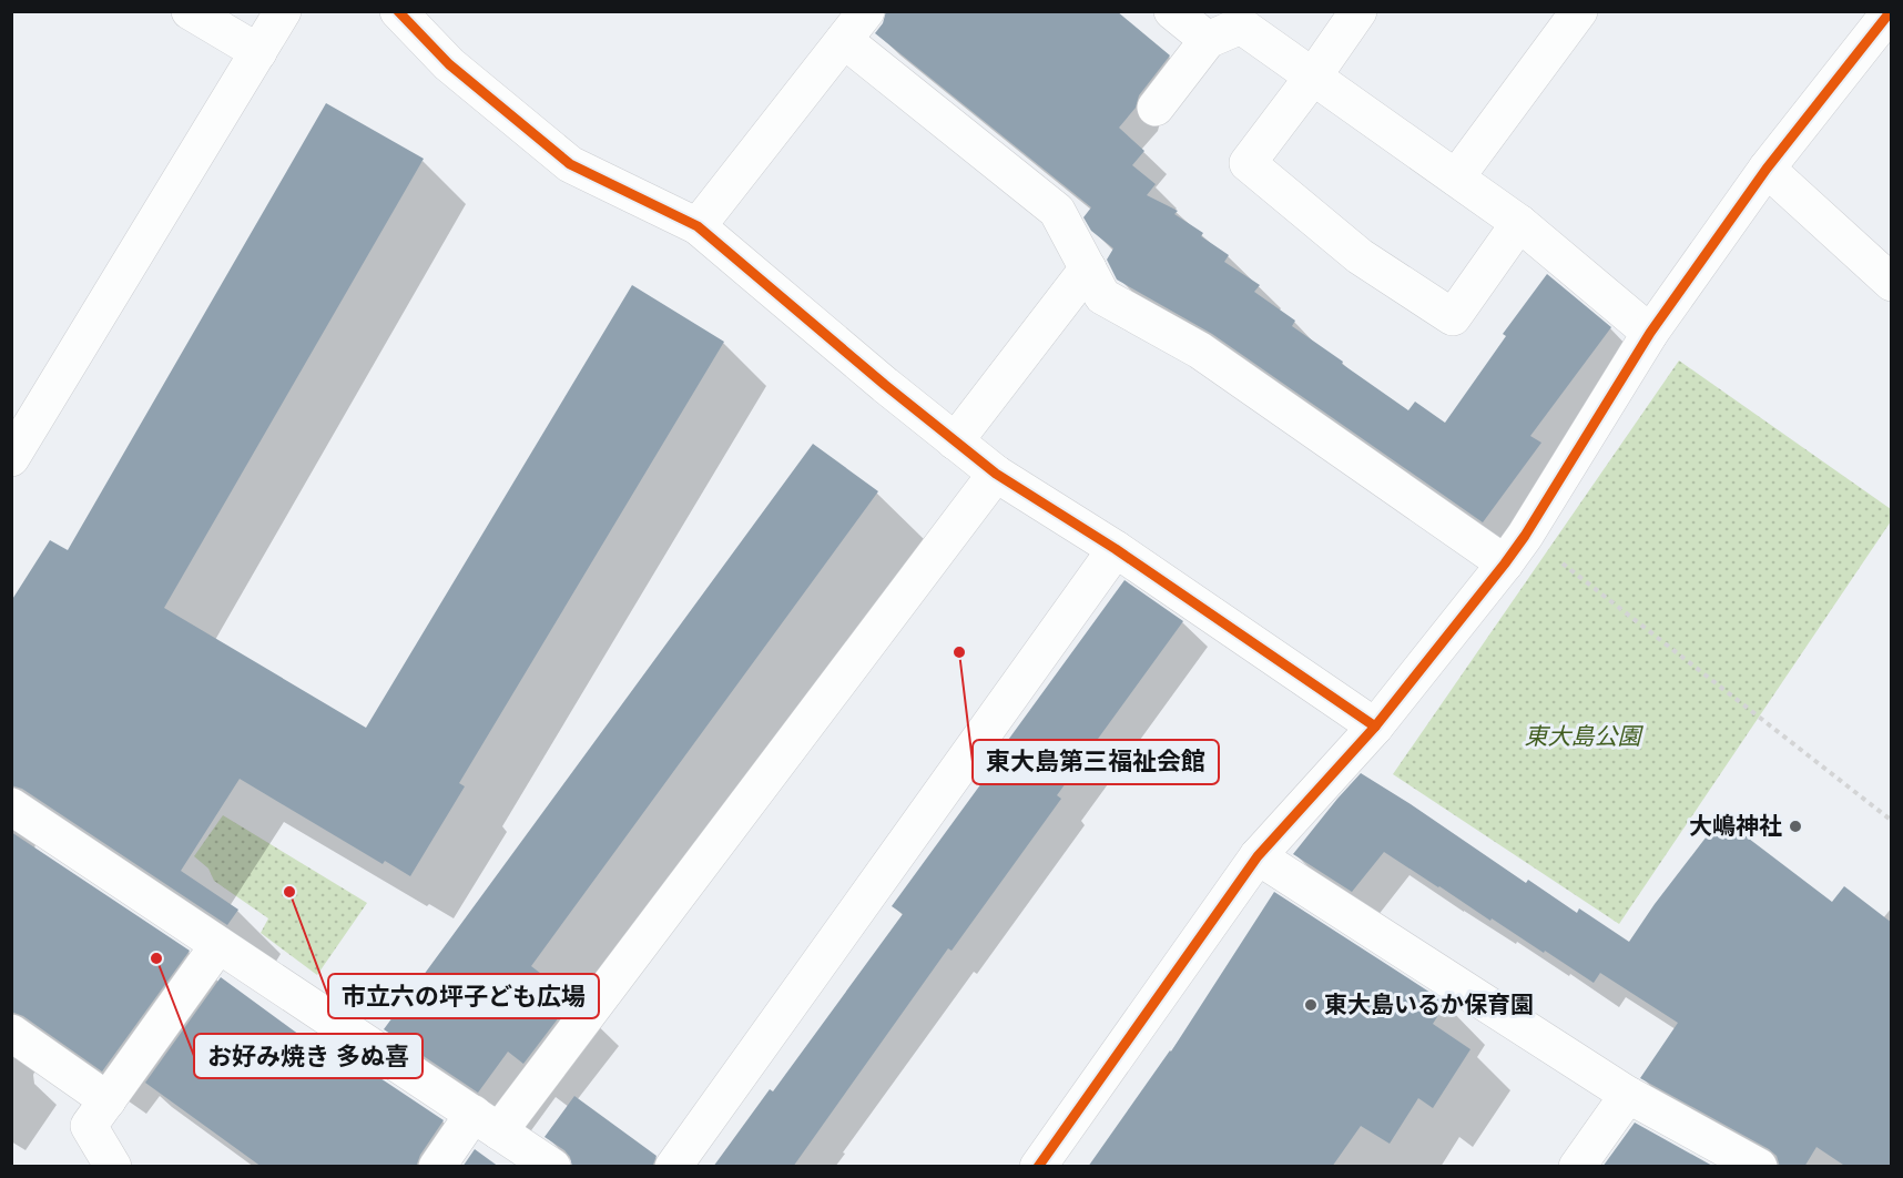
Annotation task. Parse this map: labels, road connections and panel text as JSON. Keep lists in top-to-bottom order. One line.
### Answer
{"parks":["東大島公園"],"places":["東大島第三福祉会館","大嶋神社","市立六の坪子ども広場","お好み焼き 多ぬ喜","東大島いるか保育園"]}
